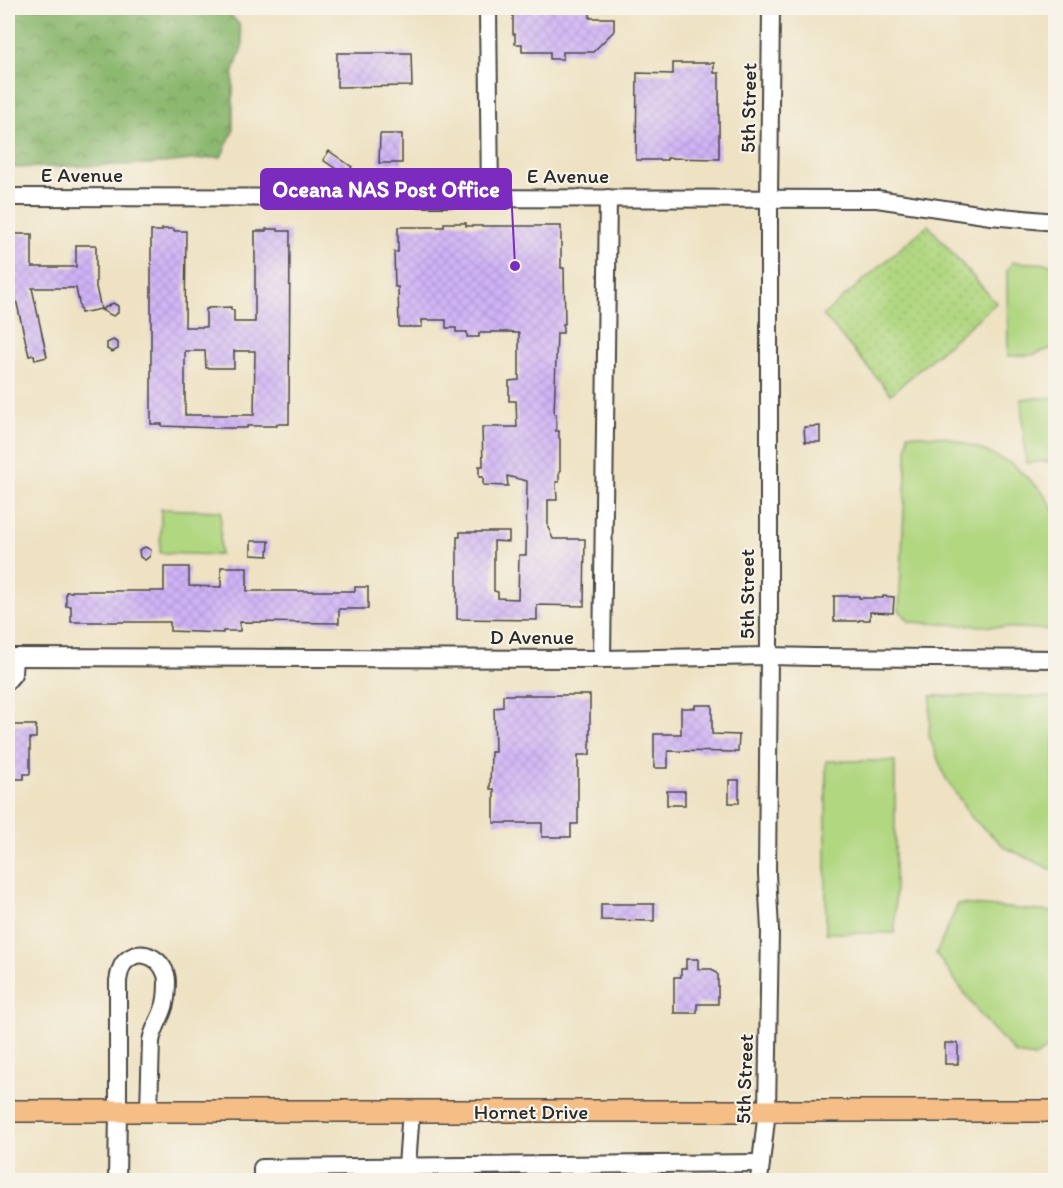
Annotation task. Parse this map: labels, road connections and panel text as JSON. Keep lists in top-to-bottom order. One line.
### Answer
{"streets":{"main road":["Hornet Drive"],"street":["5th Street","E Avenue","D Avenue"]},"crossings":[["5th Street","E Avenue"],["5th Street","D Avenue"],["5th Street","Hornet Drive"]],"places":["Oceana NAS Post Office"]}
